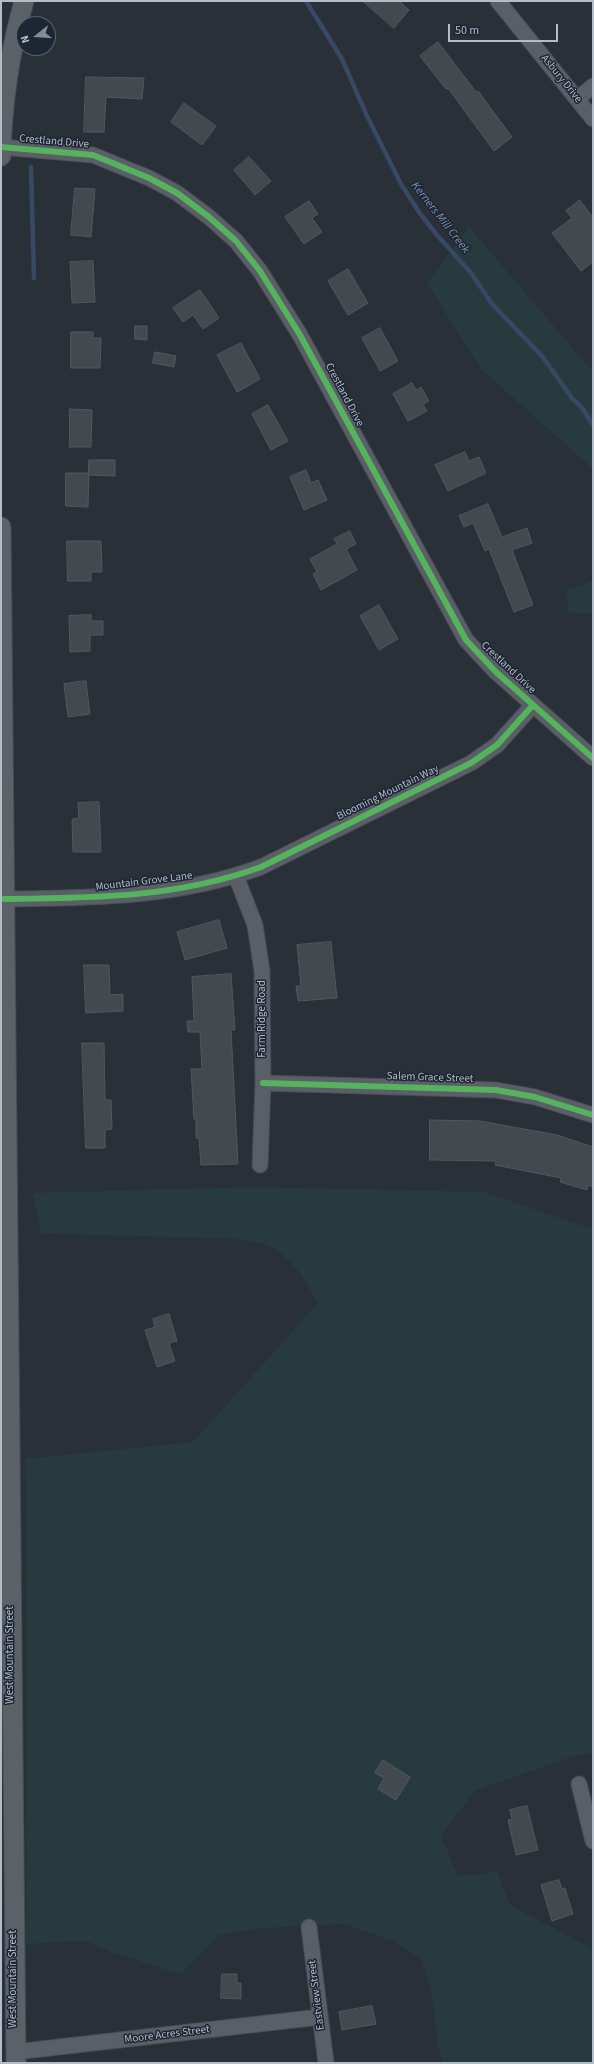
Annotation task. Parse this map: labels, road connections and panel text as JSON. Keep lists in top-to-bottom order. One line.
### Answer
{"streets":{"main road":["West Mountain Street"],"street":["Asbury Drive","Crestland Drive","Blooming Mountain Way","Mountain Grove Lane","Farm Ridge Road","Salem Grace Street","Eastview Street","Moore Acres Street"]},"crossings":[["Crestland Drive","Blooming Mountain Way"],["Blooming Mountain Way","Mountain Grove Lane"],["Blooming Mountain Way","Farm Ridge Road"],["Mountain Grove Lane","Farm Ridge Road"],["Mountain Grove Lane","West Mountain Street"],["Farm Ridge Road","Salem Grace Street"],["West Mountain Street","Moore Acres Street"],["Eastview Street","Moore Acres Street"]],"water":["Kerners Mill Creek"],"scale_bar":"50 m","north":"left"}
